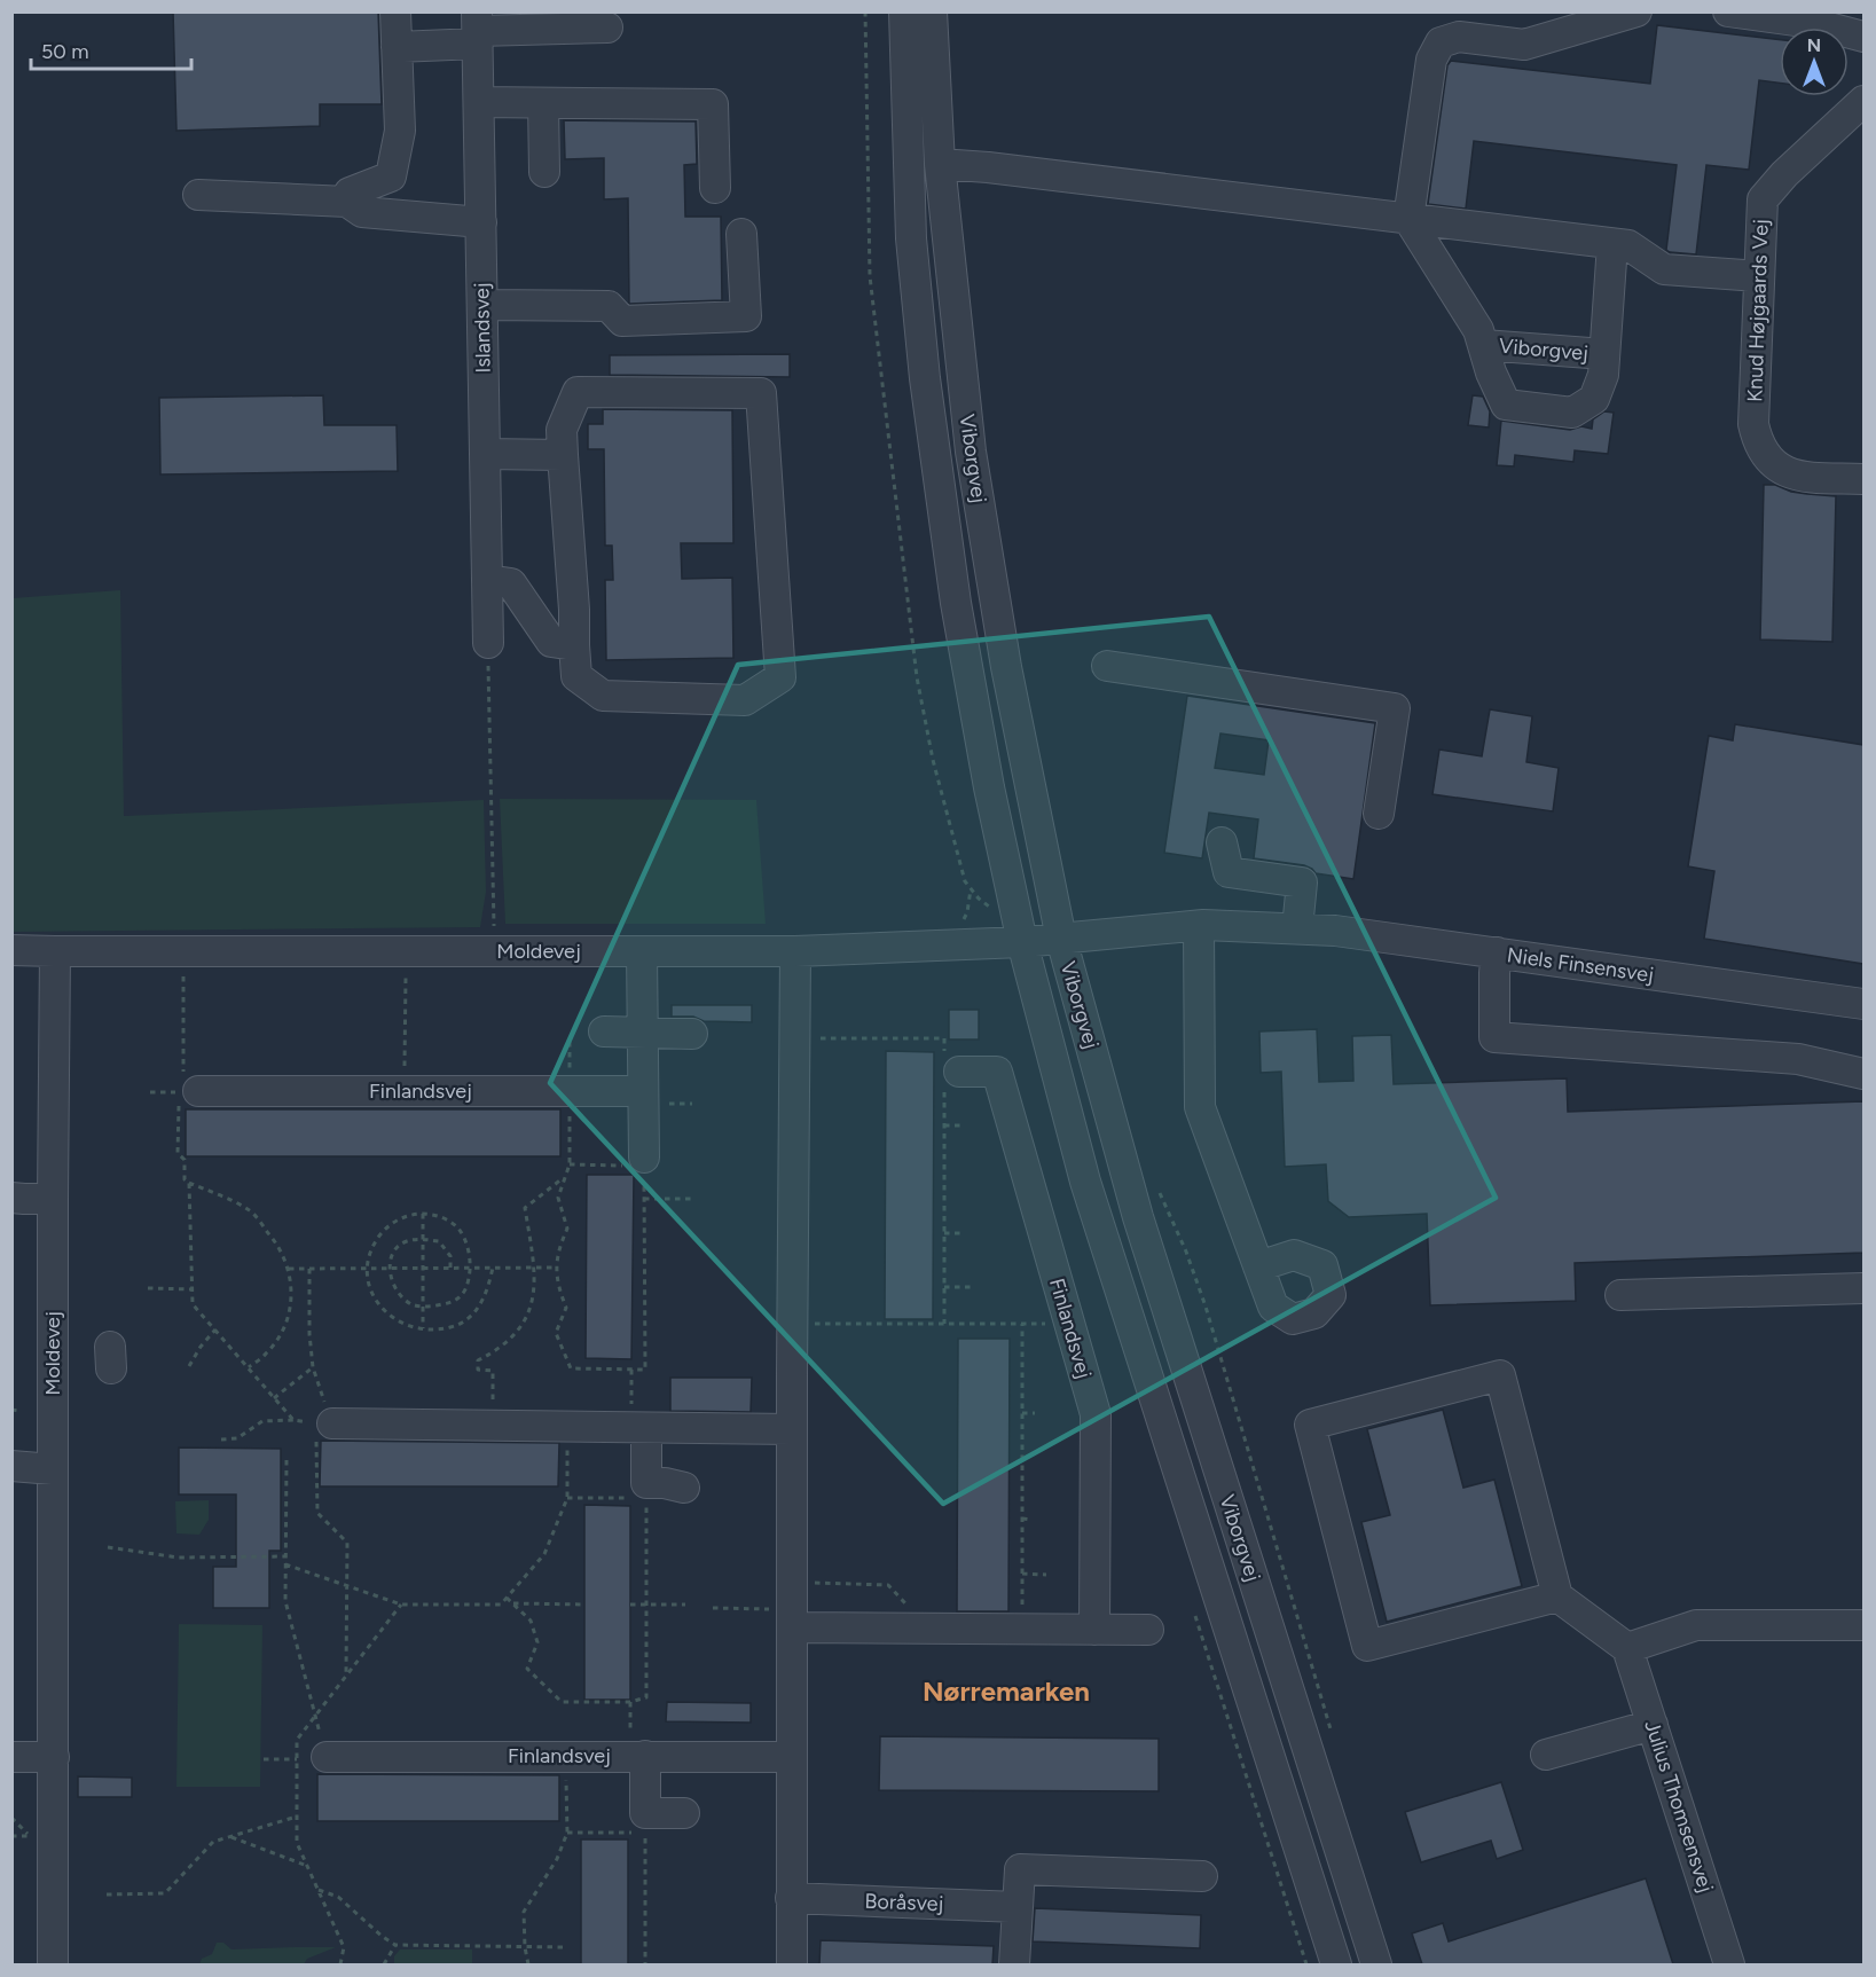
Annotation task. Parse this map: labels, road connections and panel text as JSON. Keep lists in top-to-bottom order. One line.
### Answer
{"streets":{"street":["Knud Højgaards Vej","Islandsvej","Viborgvej","Moldevej","Niels Finsensvej","Finlandsvej","Julius Thomsensvej","Boråsvej"]},"crossings":[["Viborgvej","Moldevej"],["Viborgvej","Niels Finsensvej"],["Moldevej","Niels Finsensvej"]],"districts":["Nørremarken"],"scale_bar":"50 m","north":"top"}
